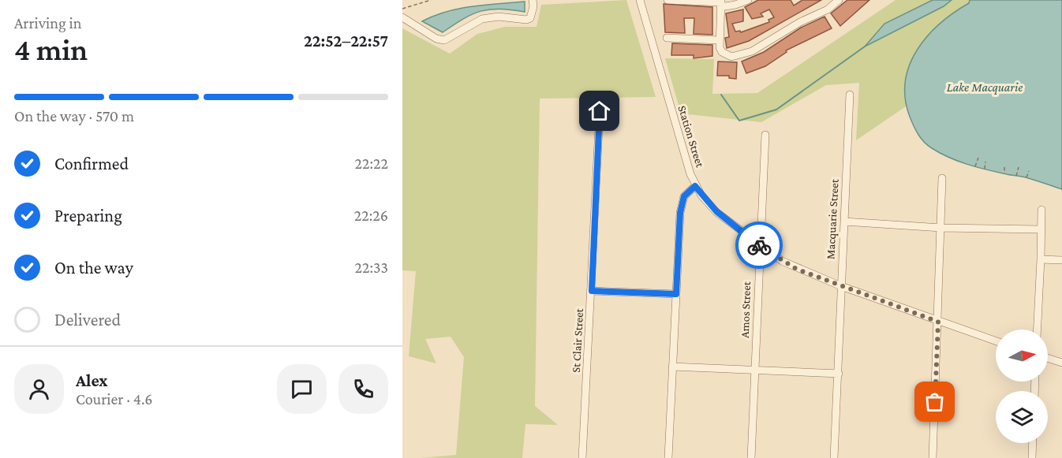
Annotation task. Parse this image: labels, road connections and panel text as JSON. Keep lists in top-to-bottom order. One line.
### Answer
{"streets":{"street":["Station Street","Macquarie Street","Amos Street","St Clair Street"]},"crossings":[["Station Street","Macquarie Street"],["Station Street","Amos Street"]],"water":["Lake Macquarie"],"north":"right","page":{"heading":["4 min","Arriving in","22:52–22:57"],"panel":["Alex","Courier · 4.6"],"bar":"On the way · 570 m","list":[["Confirmed","22:22"],["Preparing","22:26"],["On the way","22:33"],"Delivered"]}}
